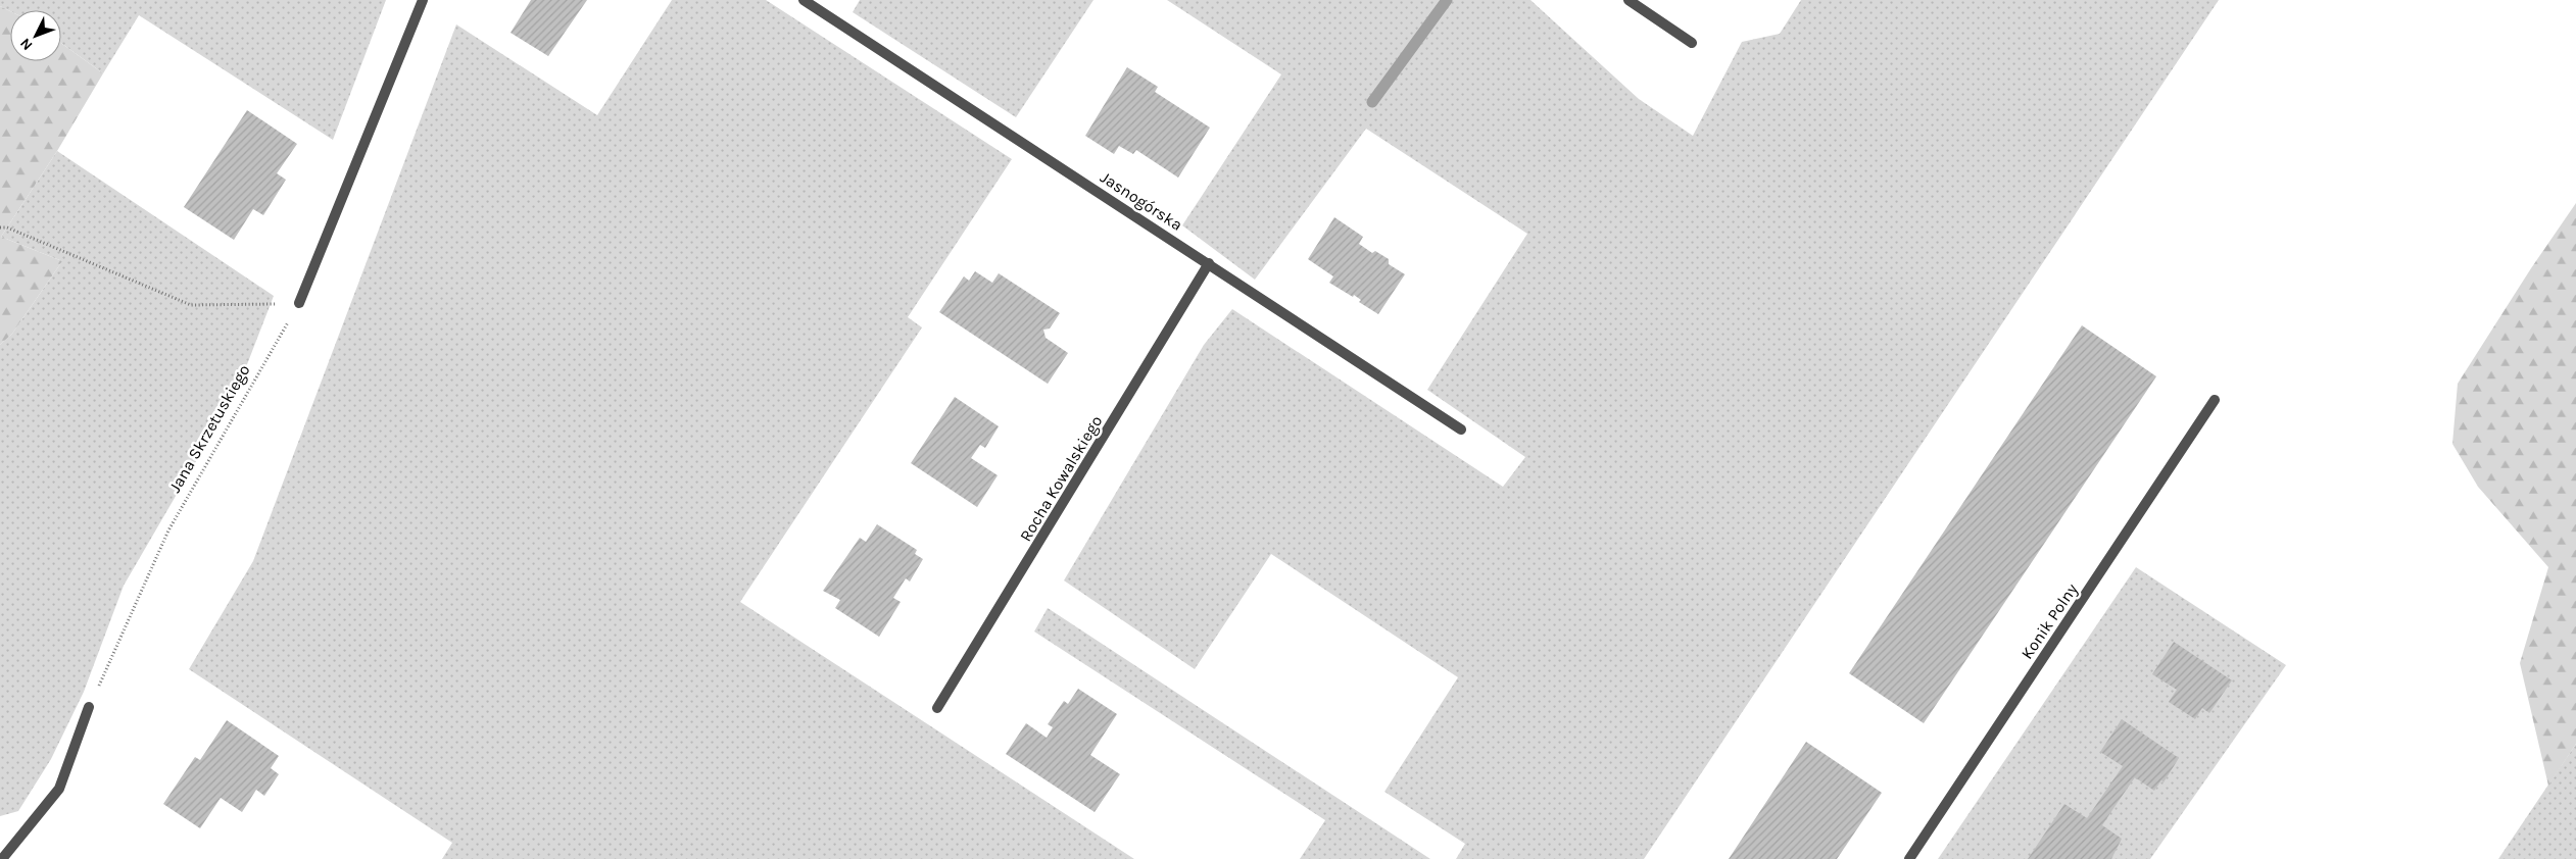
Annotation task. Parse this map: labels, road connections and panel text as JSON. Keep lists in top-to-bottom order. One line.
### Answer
{"streets":{"street":["Jasnogórska","Rocha Kowalskiego","Konik Polny"],"path":["Jana Skrzetuskiego"]},"crossings":[["Jasnogórska","Rocha Kowalskiego"]],"north":"bottom left"}
